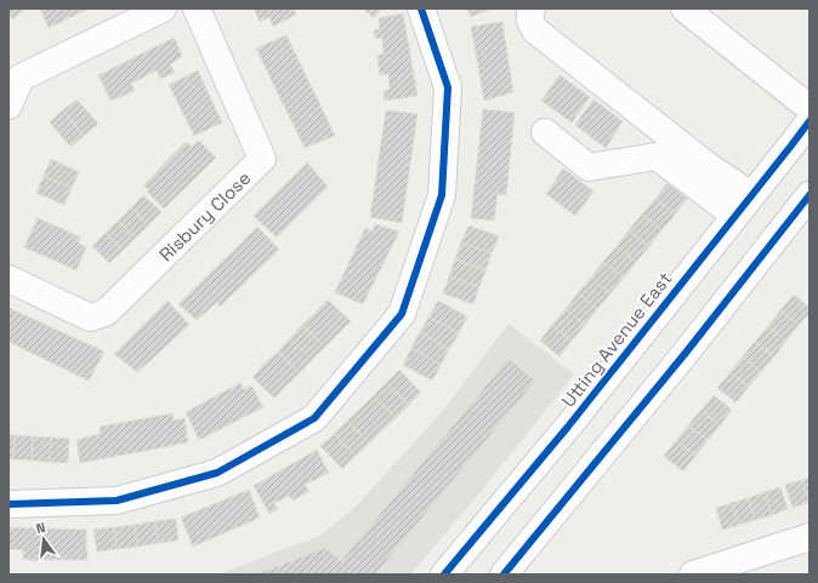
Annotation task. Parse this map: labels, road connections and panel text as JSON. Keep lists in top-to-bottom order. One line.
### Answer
{"streets":{"street":["Risbury Close","Utting Avenue East"]},"north":"top"}
